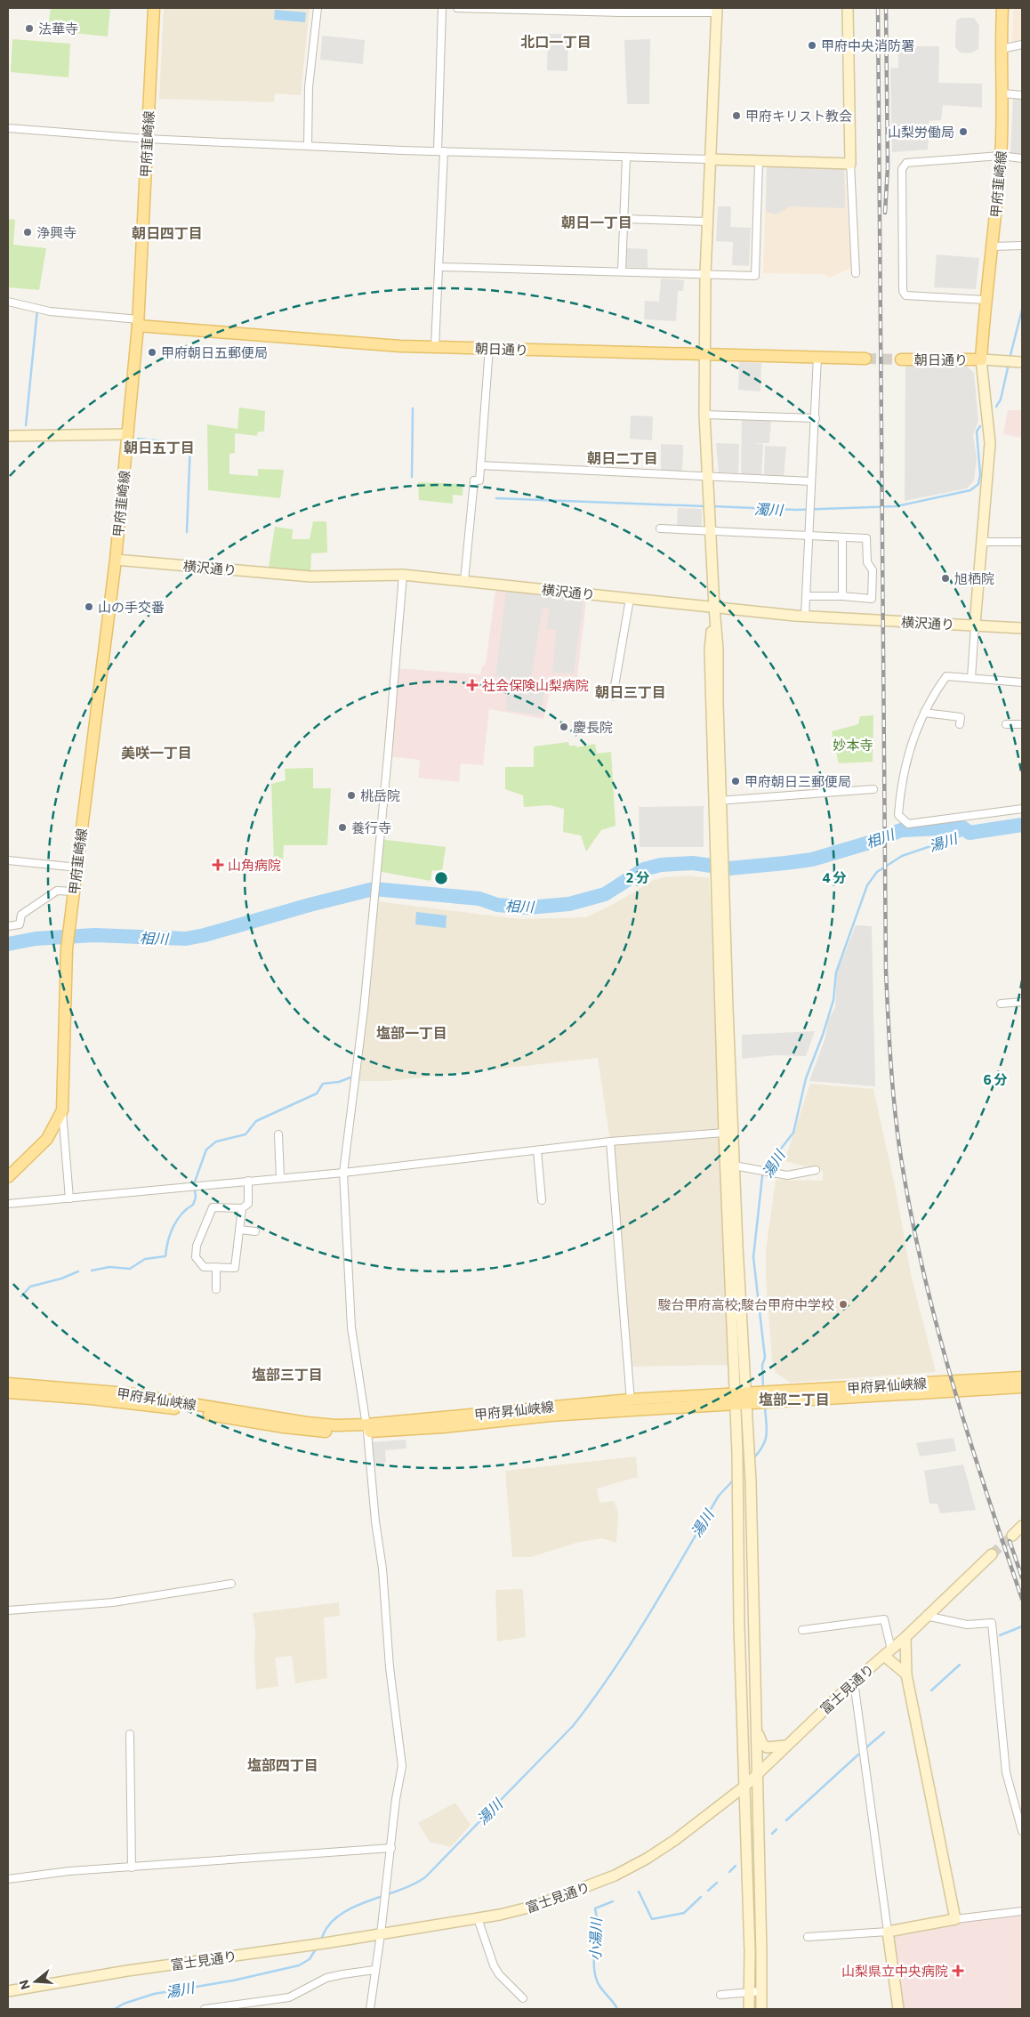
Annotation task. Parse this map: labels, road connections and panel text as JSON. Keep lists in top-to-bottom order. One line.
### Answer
{"streets":{"main road":["甲府韮崎線","朝日通り","甲府昇仙峡線"],"street":["横沢通り","富士見通り"]},"crossings":[["甲府韮崎線","朝日通り"],["甲府韮崎線","横沢通り"]],"districts":["北口一丁目","朝日一丁目","朝日四丁目","朝日五丁目","朝日二丁目","朝日三丁目","美咲一丁目","塩部一丁目","塩部三丁目","塩部二丁目","塩部四丁目"],"water":["濁川","相川","湯川","小湯川"],"parks":["妙本寺"],"places":{"other":["法華寺","甲府中央消防署","甲府キリスト教会","山梨労働局","浄興寺","甲府朝日五郵便局","旭栖院","山の手交番","慶長院","甲府朝日三郵便局","桃岳院","養行寺","駿台甲府高校;駿台甲府中学校"],"health":["社会保険山梨病院","山角病院","山梨県立中央病院"]},"north":"left","rings":["2 分","4 分","6 分"]}
